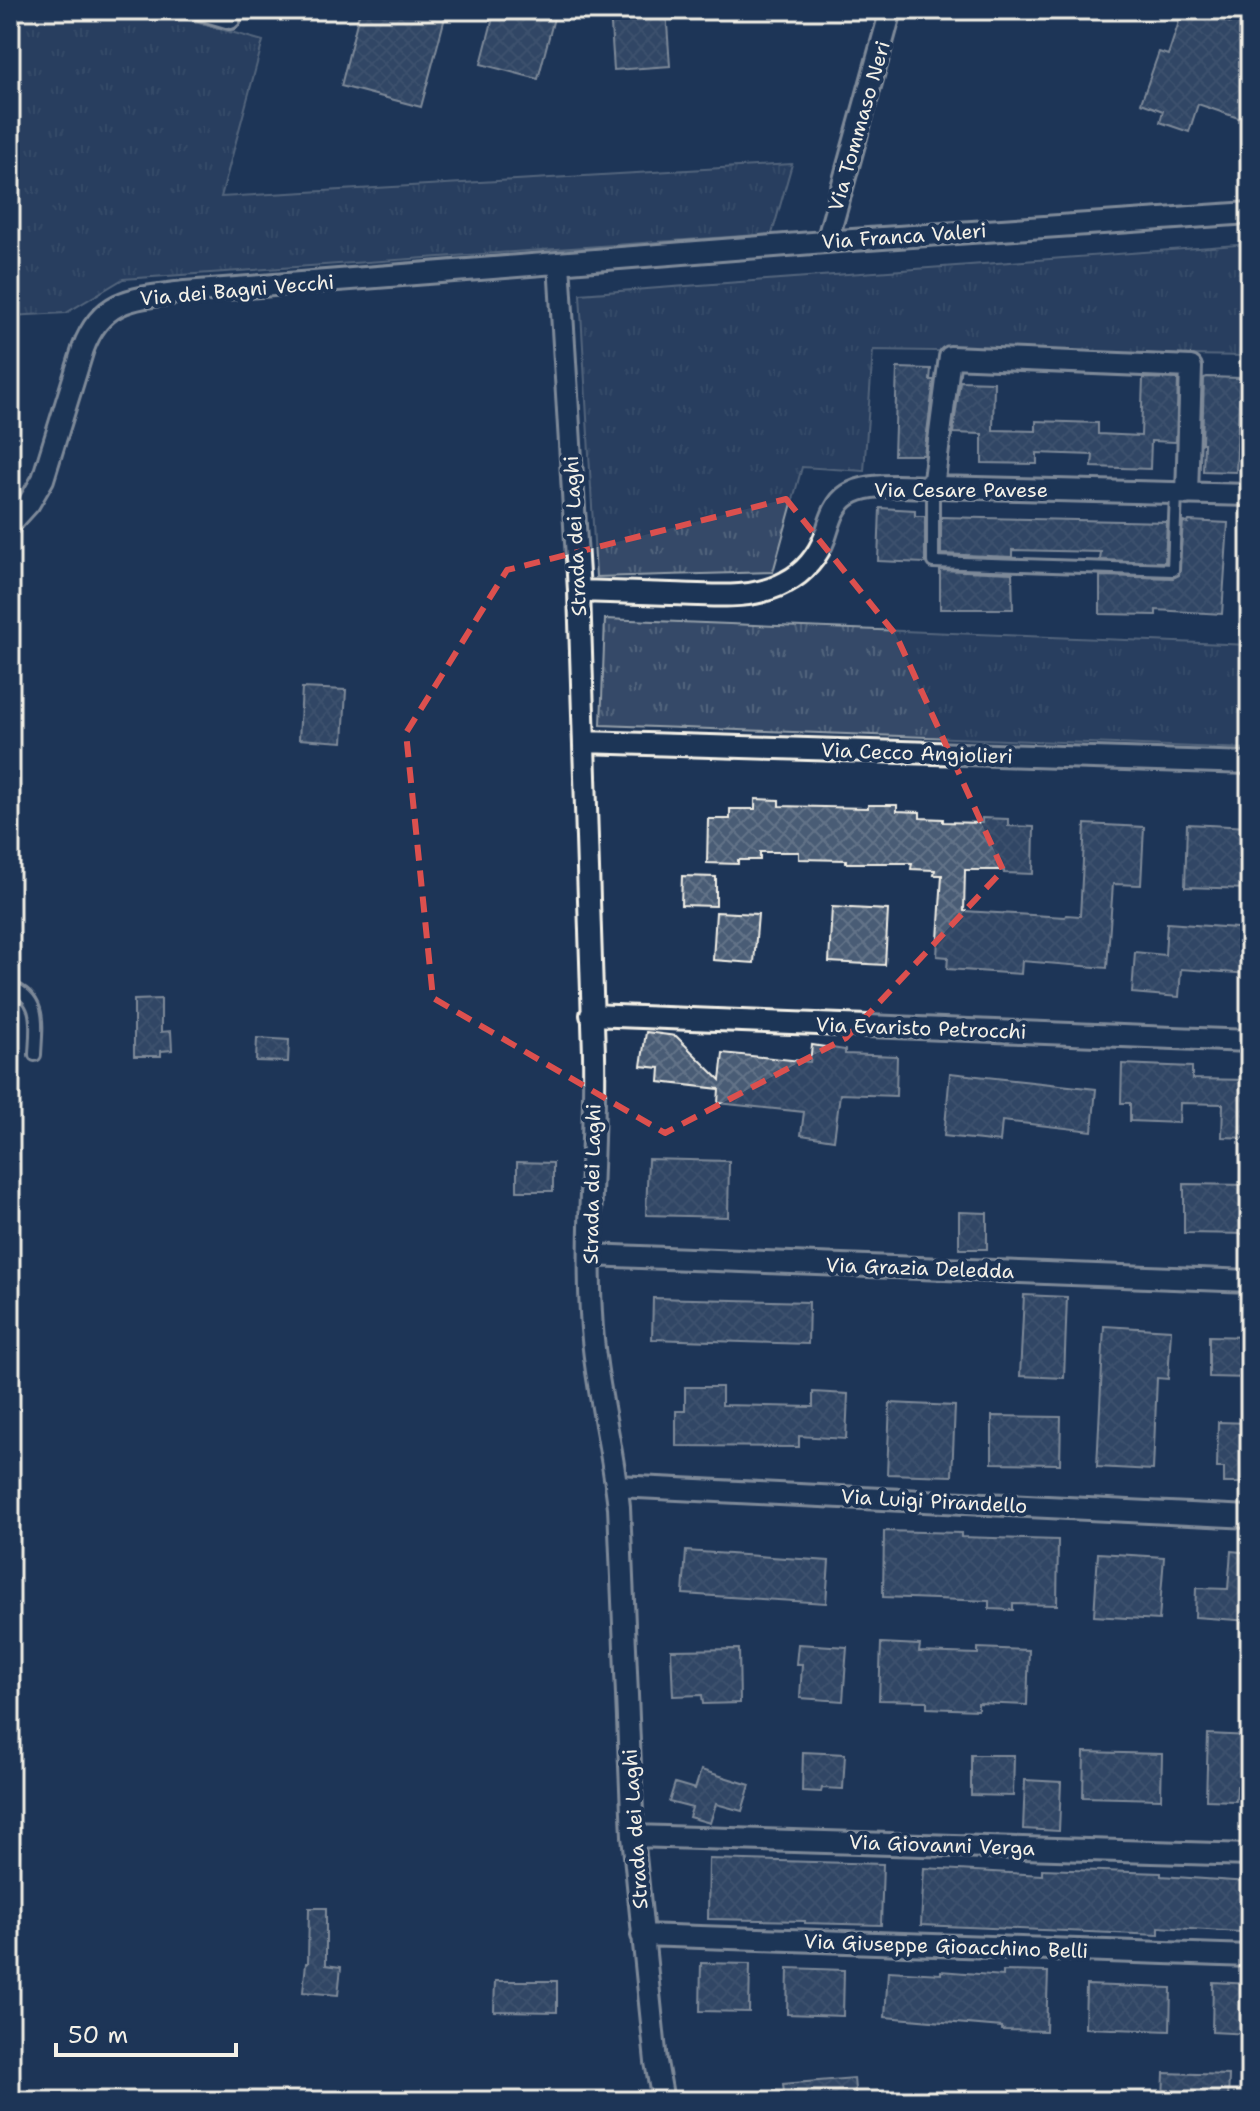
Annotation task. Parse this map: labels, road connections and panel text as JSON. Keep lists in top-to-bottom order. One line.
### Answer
{"streets":{"street":["Via Tommaso Neri","Via Franca Valeri","Via dei Bagni Vecchi","Via Cesare Pavese","Strada dei Laghi","Via Cecco Angiolieri","Via Evaristo Petrocchi","Via Grazia Deledda","Via Luigi Pirandello","Via Giovanni Verga","Via Giuseppe Gioacchino Belli"]},"crossings":[["Via Tommaso Neri","Via Franca Valeri"],["Via Franca Valeri","Via dei Bagni Vecchi"],["Via Franca Valeri","Strada dei Laghi"],["Via dei Bagni Vecchi","Strada dei Laghi"],["Via Cesare Pavese","Strada dei Laghi"],["Strada dei Laghi","Via Cecco Angiolieri"],["Strada dei Laghi","Via Evaristo Petrocchi"],["Strada dei Laghi","Via Grazia Deledda"],["Strada dei Laghi","Via Luigi Pirandello"],["Strada dei Laghi","Via Giovanni Verga"],["Strada dei Laghi","Via Giuseppe Gioacchino Belli"]],"scale_bar":"50 m"}
